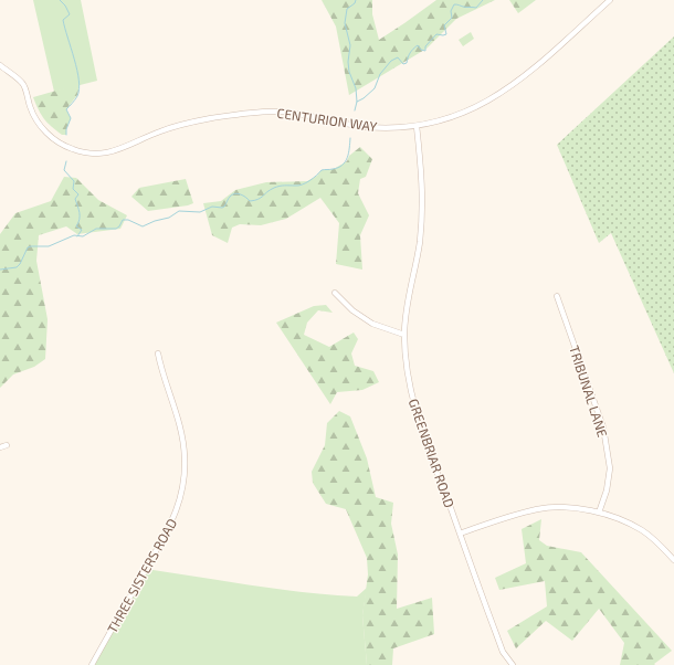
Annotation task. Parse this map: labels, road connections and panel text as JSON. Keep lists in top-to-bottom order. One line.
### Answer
{"streets":{"street":["CENTURION WAY","TRIBUNAL LANE","GREENBRIAR ROAD","THREE SISTERS ROAD"]},"crossings":[["CENTURION WAY","GREENBRIAR ROAD"]]}
